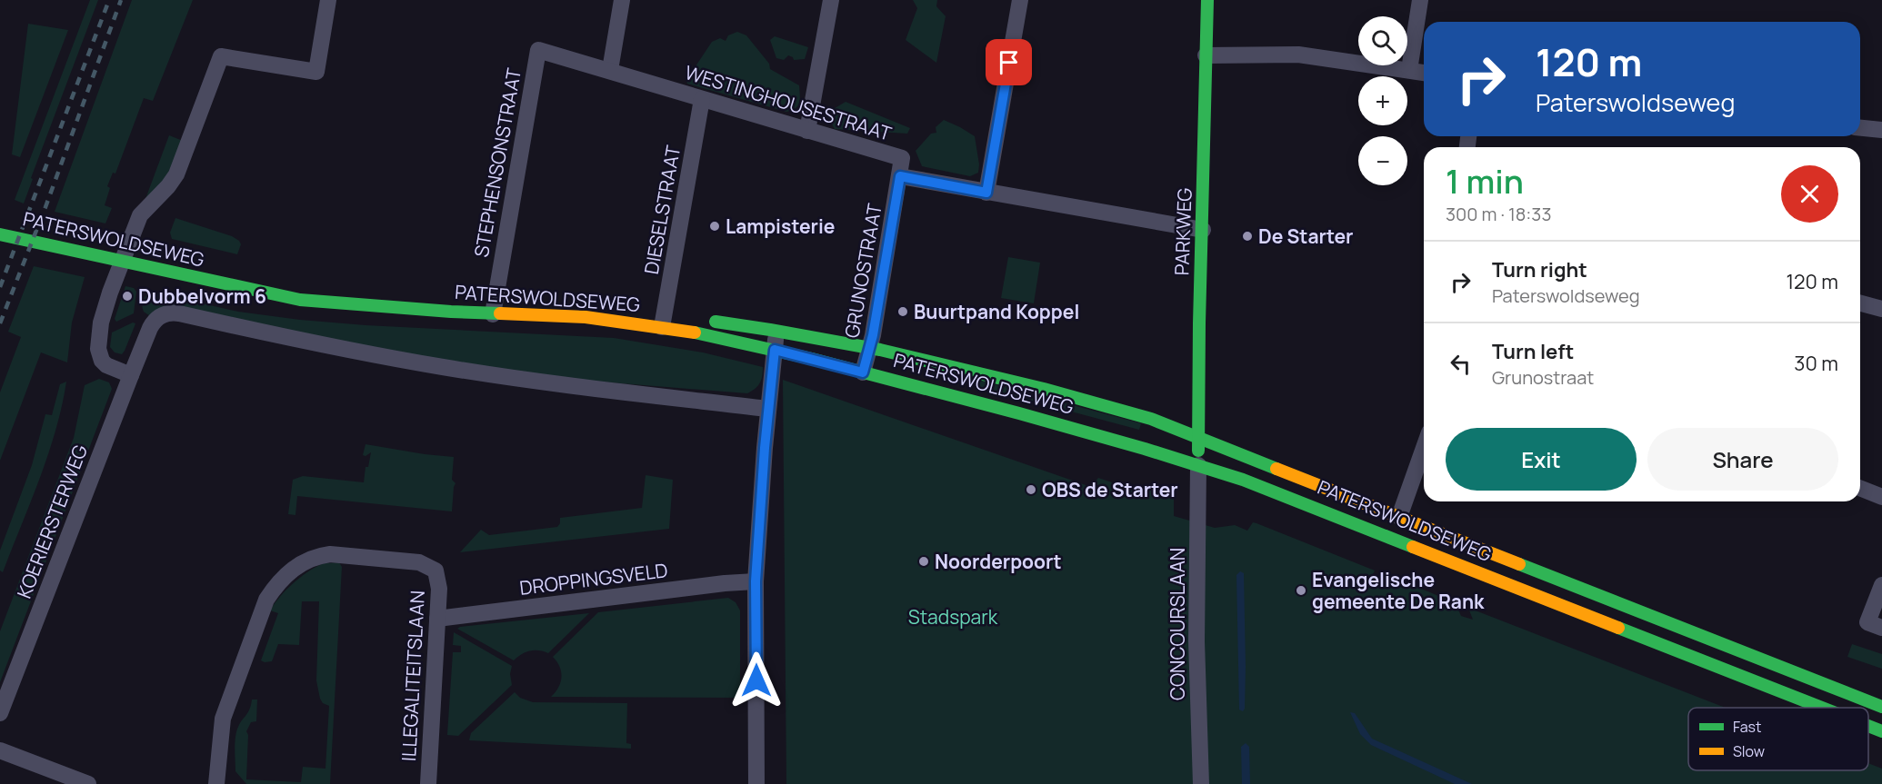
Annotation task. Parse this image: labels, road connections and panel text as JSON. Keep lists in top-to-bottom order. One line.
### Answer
{"streets":{"main road":["PARKWEG","PATERSWOLDSEWEG"],"street":["WESTINGHOUSESTRAAT","STEPHENSONSTRAAT","DIESELSTRAAT","GRUNOSTRAAT","KOERIERSTERWEG","DROPPINGSVELD","CONCOURSLAAN","ILLEGALITEITSLAAN"]},"crossings":[["WESTINGHOUSESTRAAT","STEPHENSONSTRAAT"],["WESTINGHOUSESTRAAT","DIESELSTRAAT"],["WESTINGHOUSESTRAAT","GRUNOSTRAAT"],["STEPHENSONSTRAAT","PATERSWOLDSEWEG"],["DIESELSTRAAT","PATERSWOLDSEWEG"],["PARKWEG","PATERSWOLDSEWEG"],["PARKWEG","CONCOURSLAAN"],["PATERSWOLDSEWEG","GRUNOSTRAAT"],["PATERSWOLDSEWEG","CONCOURSLAAN"],["DROPPINGSVELD","ILLEGALITEITSLAAN"]],"parks":["Stadspark"],"places":["Lampisterie","De Starter","Dubbelvorm 6","Buurtpand Koppel","OBS de Starter","Noorderpoort","Evangelische gemeente De Rank"],"legend":["Fast","Slow"],"page":{"map_buttons":["+","−"],"turn":["120 m","Paterswoldseweg"],"heading":["1 min","300 m · 18:33"],"list":[{"name":"Turn right","note":"Paterswoldseweg","value":"120 m"},{"name":"Turn left","note":"Grunostraat","value":"30 m"}],"buttons":["Exit","Share"]}}
